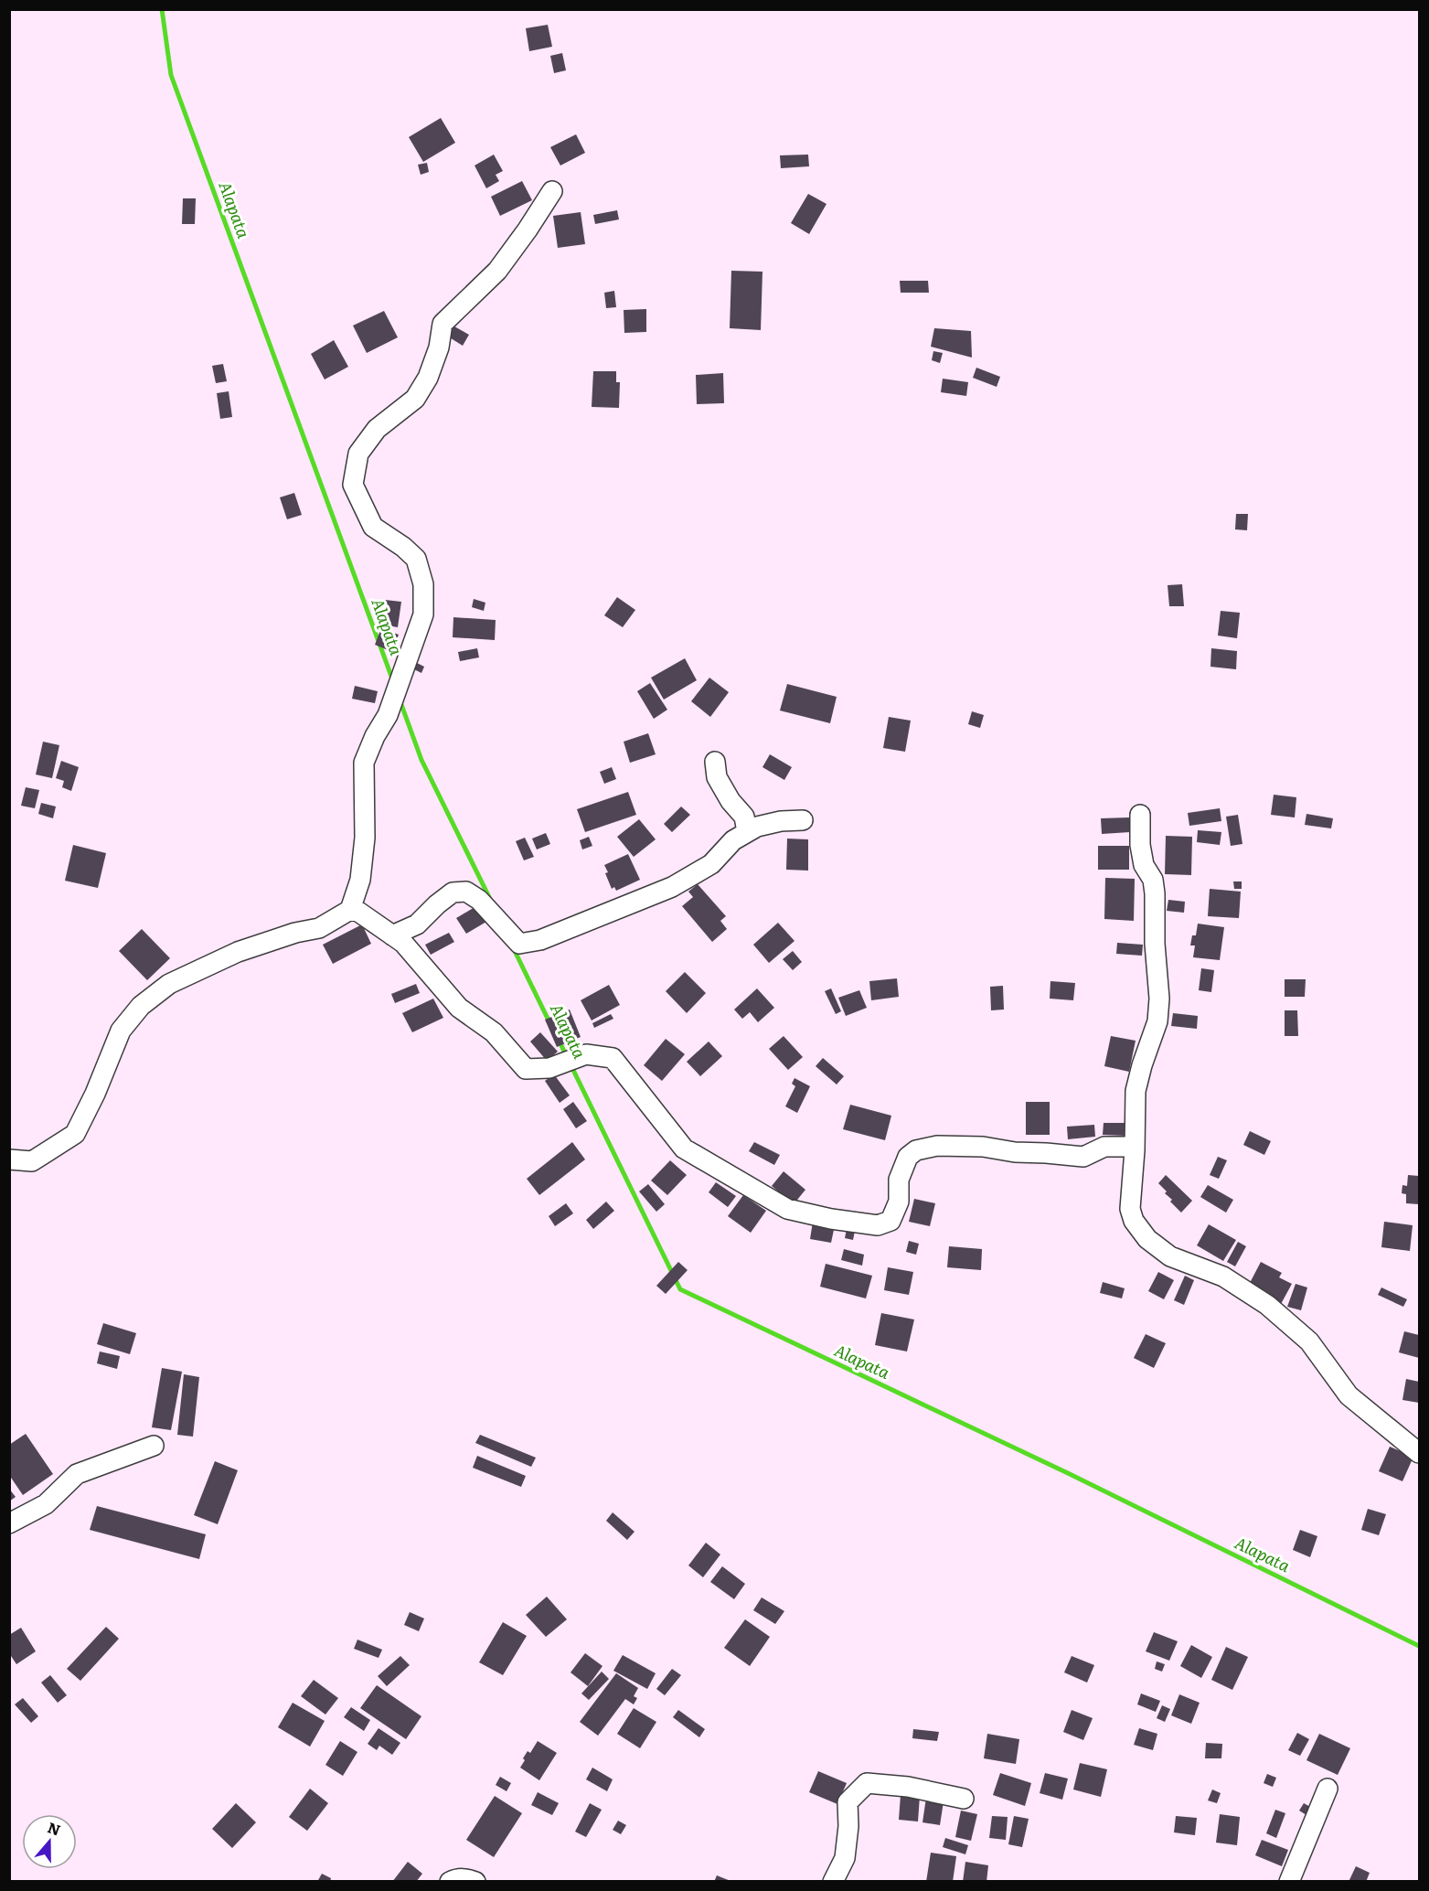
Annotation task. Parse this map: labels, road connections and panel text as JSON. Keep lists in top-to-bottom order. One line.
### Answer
{"water":["Alapata"],"north":"top"}
